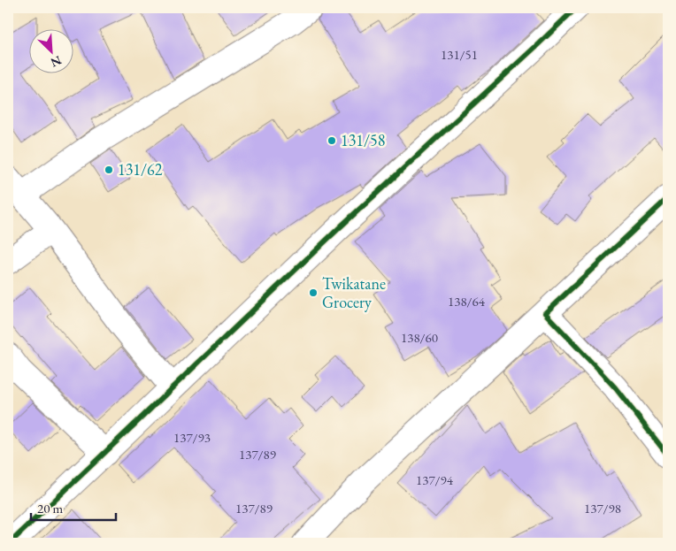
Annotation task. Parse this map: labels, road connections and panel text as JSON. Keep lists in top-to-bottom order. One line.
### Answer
{"places":["131/58","131/62","Twikatane Grocery"],"house_numbers":["131/51","138/64","138/60","137/93","137/89","137/94","137/89","137/98"],"scale_bar":"20 m","north":"bottom right"}
